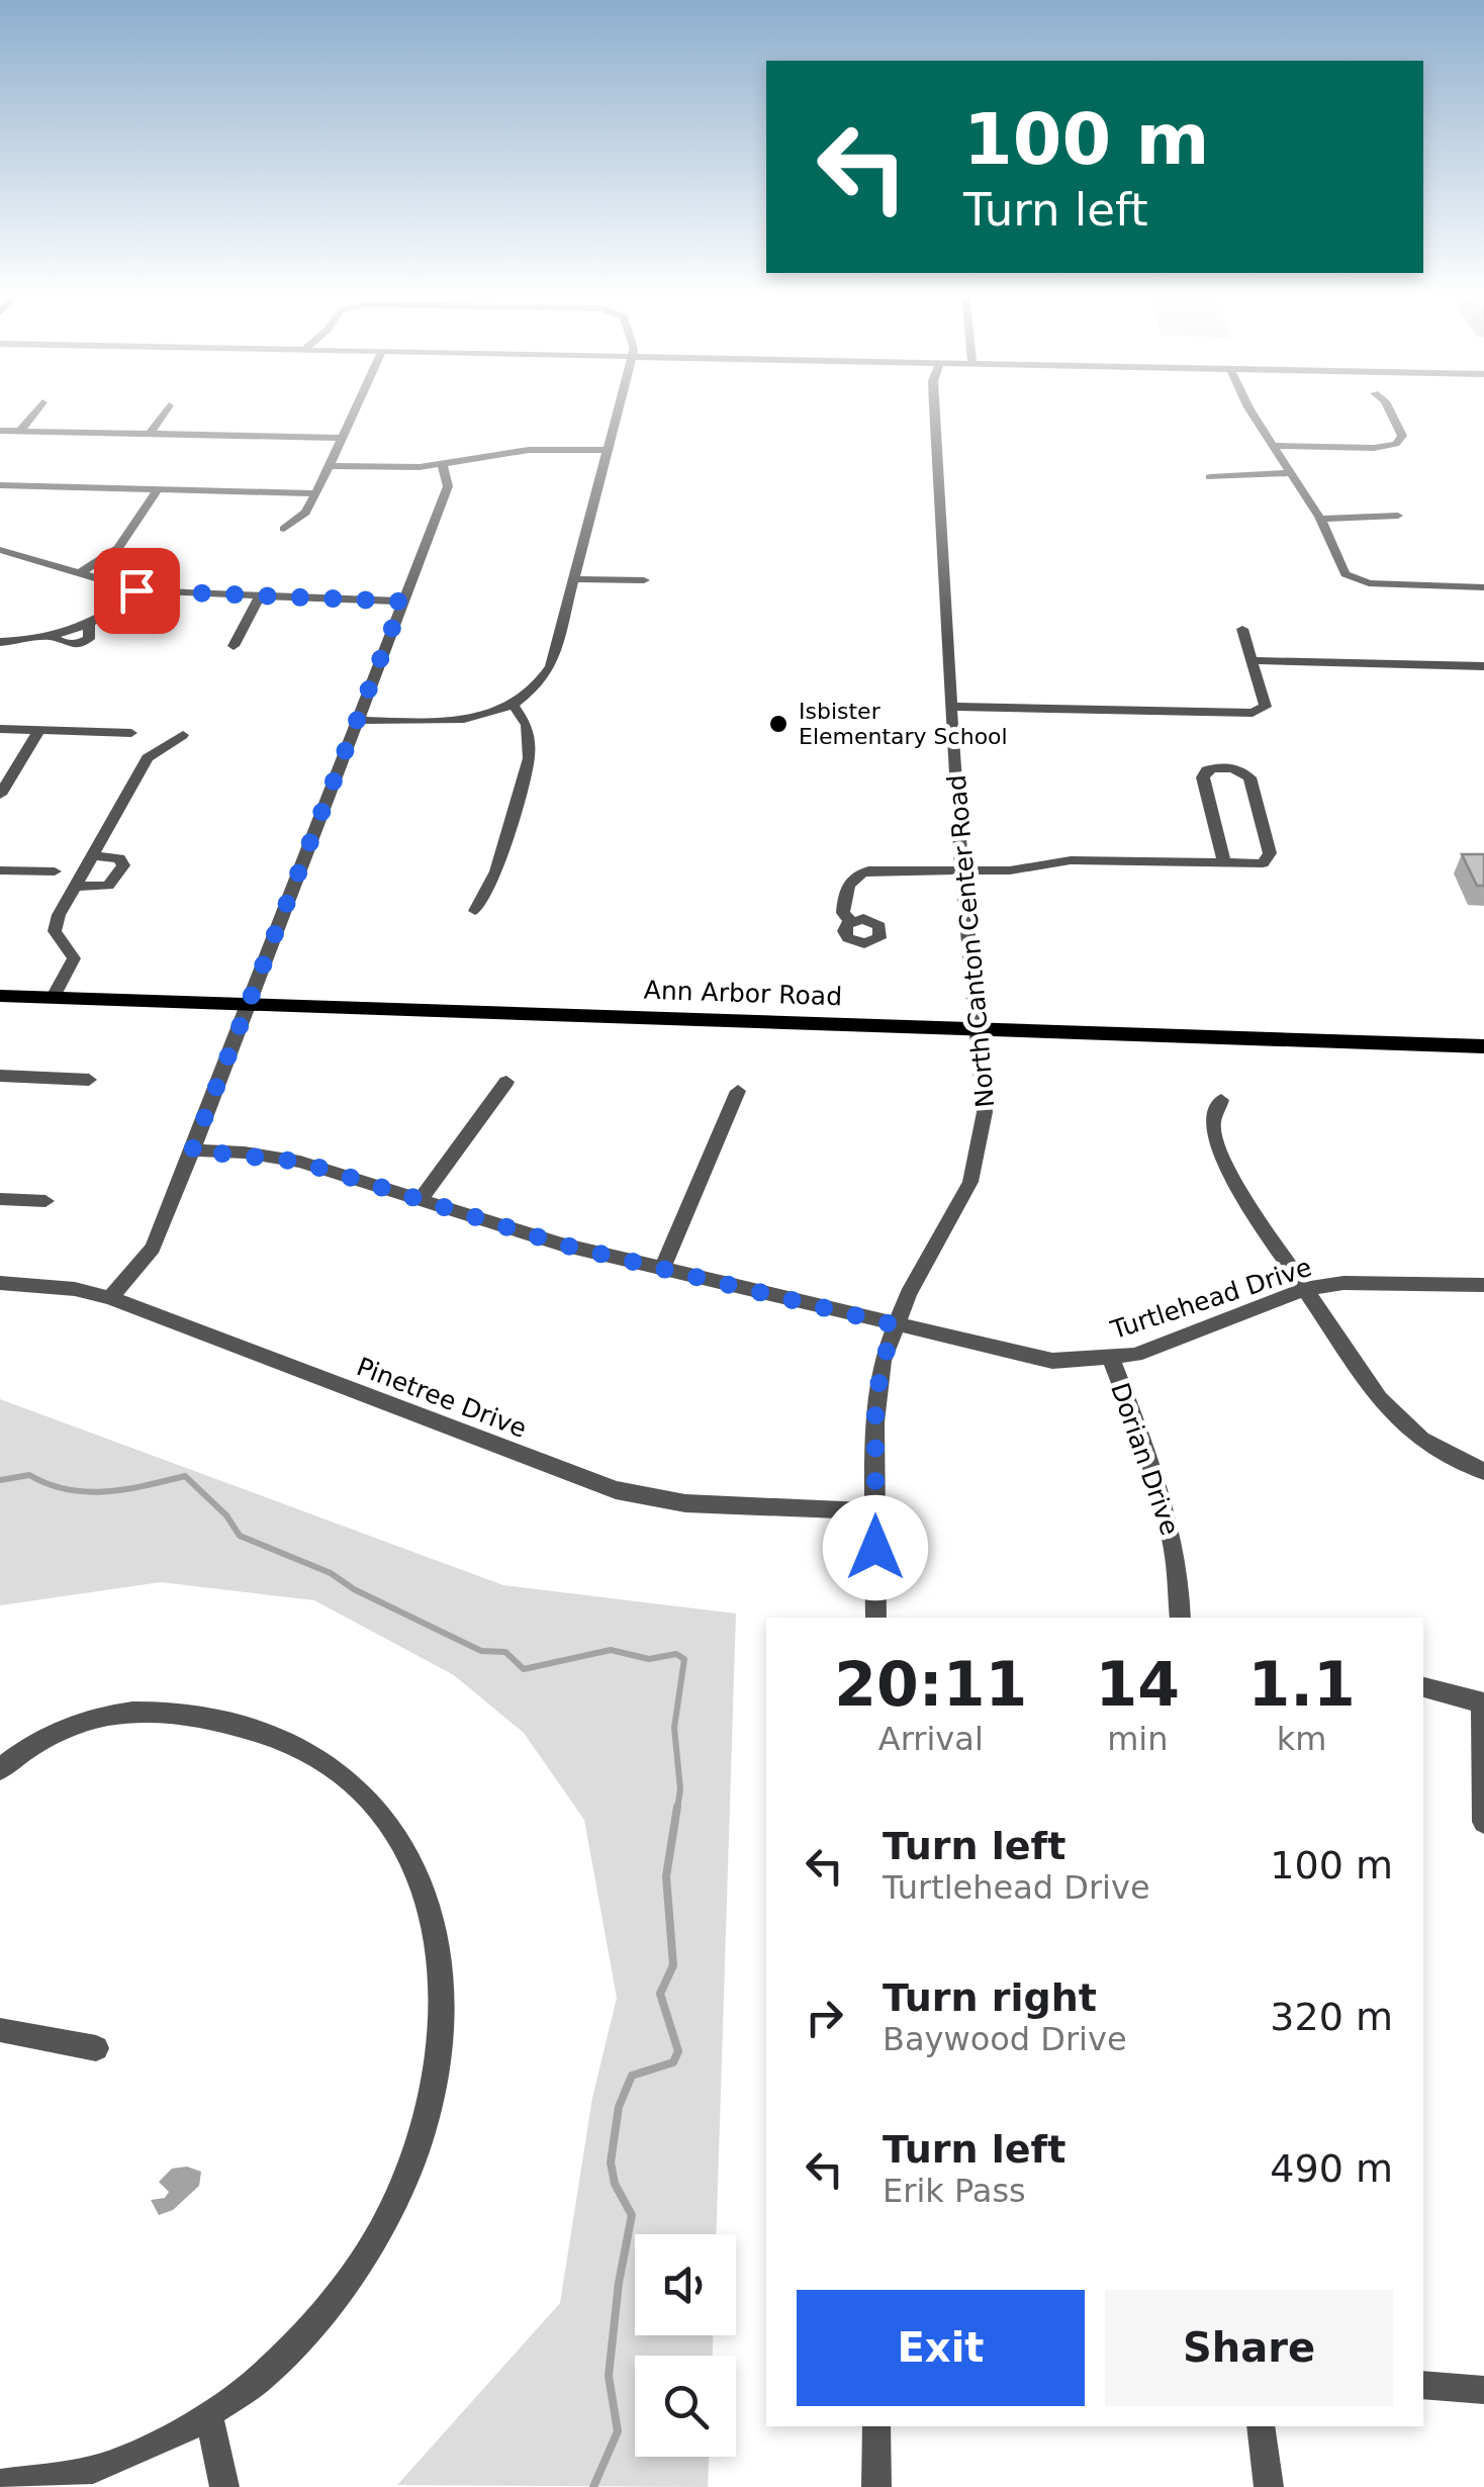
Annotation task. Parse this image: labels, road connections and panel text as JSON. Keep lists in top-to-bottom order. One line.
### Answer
{"streets":{"main road":["Ann Arbor Road"],"street":["North Canton Center Road","Turtlehead Drive","Pinetree Drive","Dorian Drive"]},"crossings":[["North Canton Center Road","Ann Arbor Road"],["North Canton Center Road","Turtlehead Drive"],["North Canton Center Road","Pinetree Drive"],["Turtlehead Drive","Dorian Drive"]],"places":["Isbister Elementary School"],"page":{"turn":["100 m","Turn left"],"eta":["20:11","Arrival","14","min","1.1","km"],"list":[{"name":"Turn left","note":"Turtlehead Drive","value":"100 m"},{"name":"Turn right","note":"Baywood Drive","value":"320 m"},{"name":"Turn left","note":"Erik Pass","value":"490 m"}],"buttons":["Exit","Share"]}}
